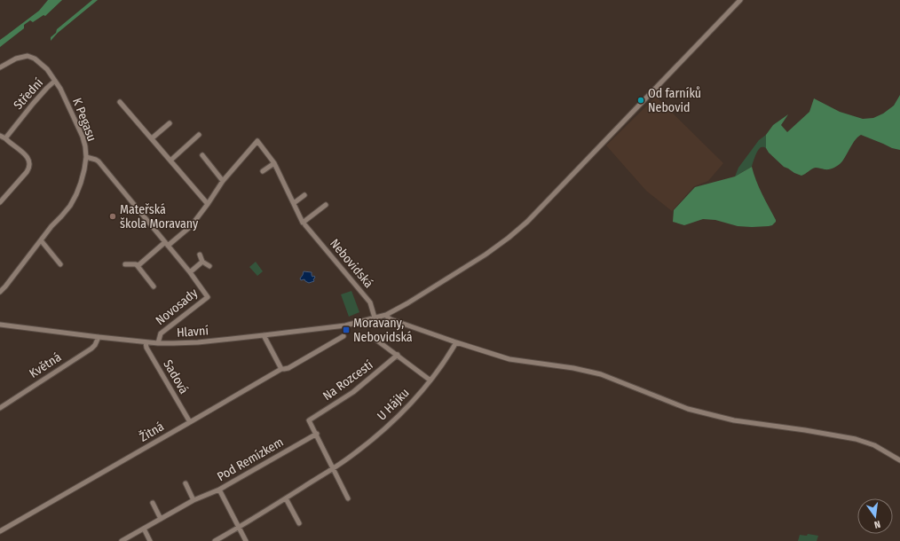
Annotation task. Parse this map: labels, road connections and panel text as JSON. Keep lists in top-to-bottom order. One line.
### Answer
{"streets":{"street":["Střední","K Pegasu","Nebovidská","Novosady","Hlavní","Květná","Sadová","Na Rozcestí","U Hájku","Žitná","Pod Remízkem"]},"crossings":[["Střední","K Pegasu"],["K Pegasu","Novosady"],["Nebovidská","Hlavní"],["Novosady","Hlavní"],["Hlavní","Květná"],["Hlavní","Sadová"],["Sadová","Žitná"],["Na Rozcestí","Pod Remízkem"]],"places":{"other":["Od farníků Nebovid","Mateřská škola Moravany"],"transit":["Moravany, Nebovidská"]},"north":"bottom"}
